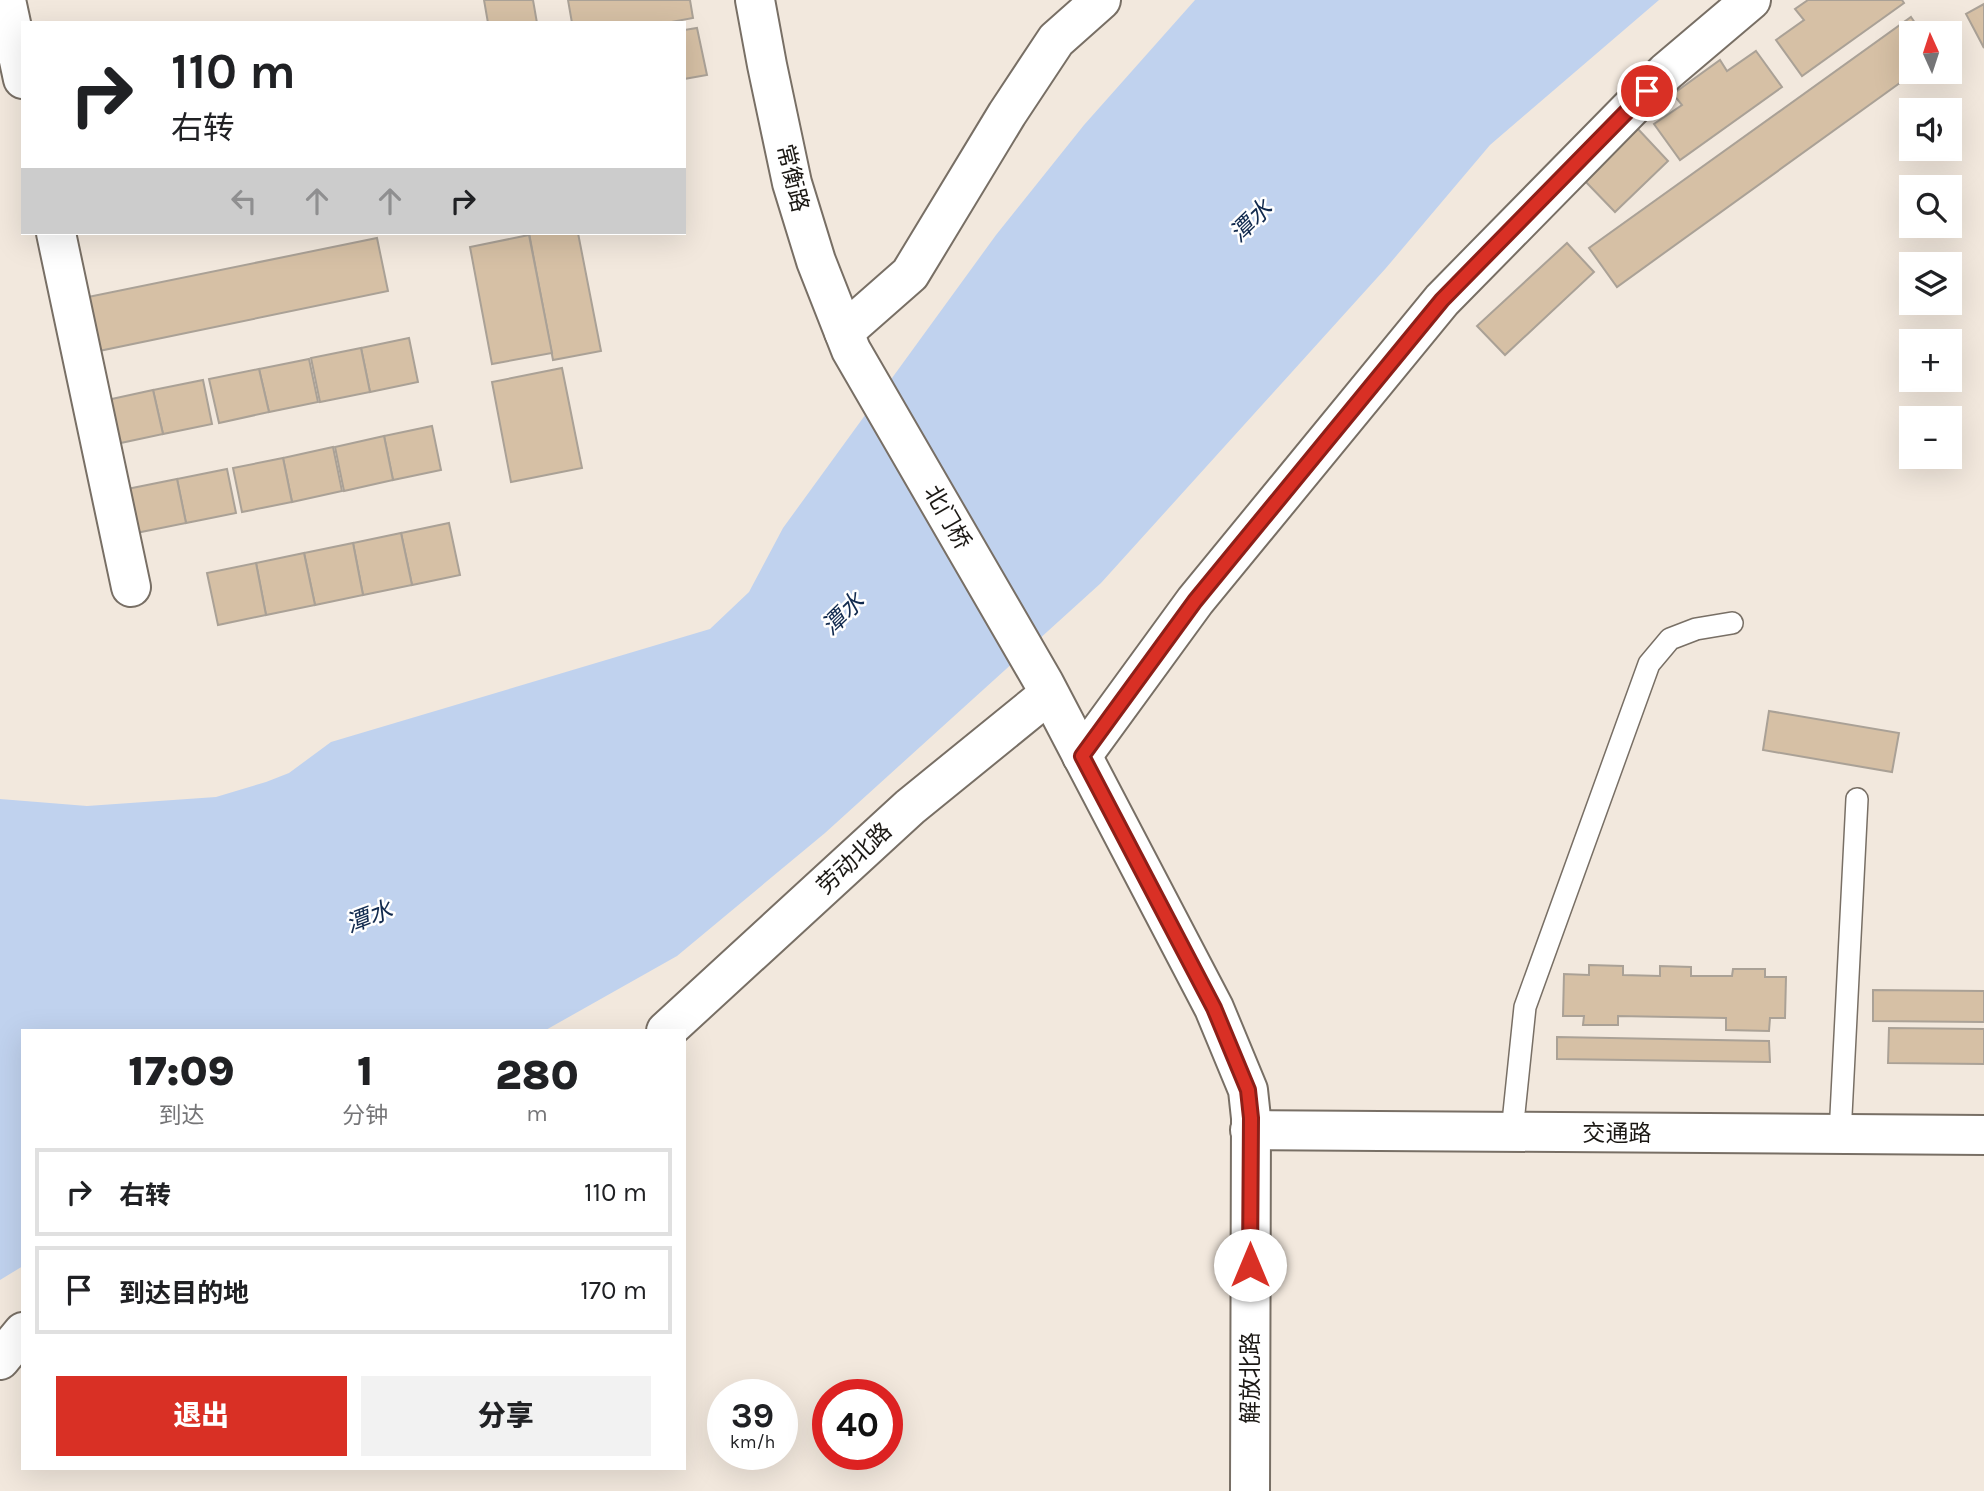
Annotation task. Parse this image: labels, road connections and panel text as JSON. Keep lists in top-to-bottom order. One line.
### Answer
{"streets":{"street":["常衡路","北门桥","劳动北路","交通路","解放北路"]},"crossings":[["常衡路","北门桥"],["北门桥","劳动北路"],["北门桥","解放北路"],["劳动北路","解放北路"],["交通路","解放北路"]],"water":["潭水"],"north":"top","page":{"map_buttons":["+","−"],"turn":["110 m","右转"],"eta":["17:09","到达","1","分钟","280","m"],"list":[{"name":"右转","value":"110 m"},{"name":"到达目的地","value":"170 m"}],"buttons":["退出","分享"],"speed":"39 km/h","limit":"40"}}
